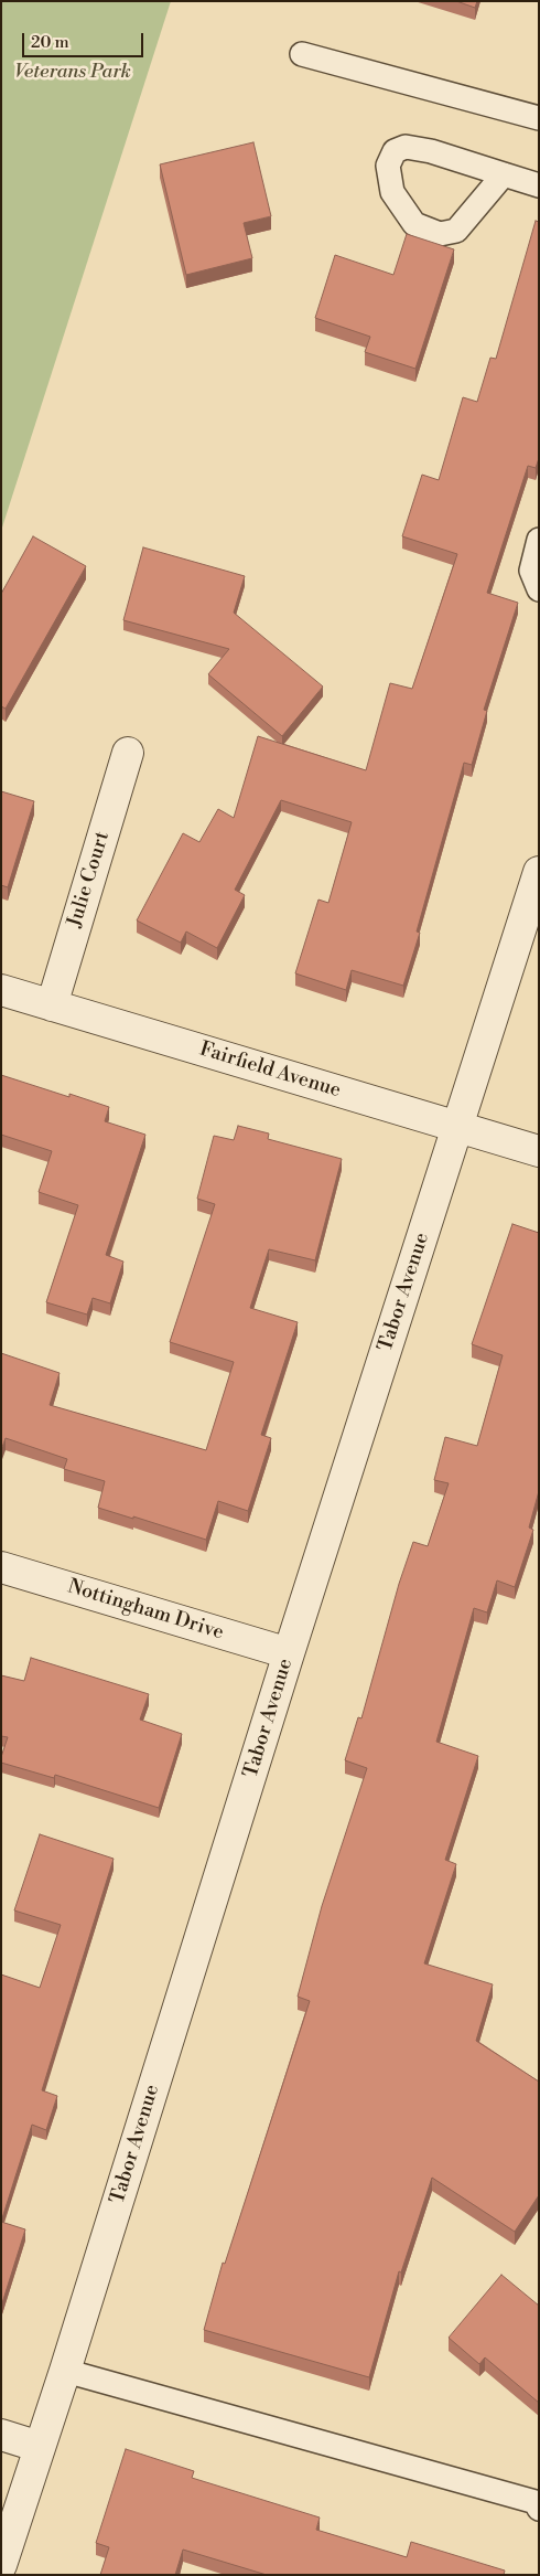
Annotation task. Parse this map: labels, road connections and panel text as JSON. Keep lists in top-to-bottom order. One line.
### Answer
{"streets":{"street":["Julie Court","Fairfield Avenue","Tabor Avenue","Nottingham Drive"]},"crossings":[["Julie Court","Fairfield Avenue"],["Fairfield Avenue","Tabor Avenue"],["Tabor Avenue","Nottingham Drive"]],"parks":["Veterans Park"],"scale_bar":"20 m"}
